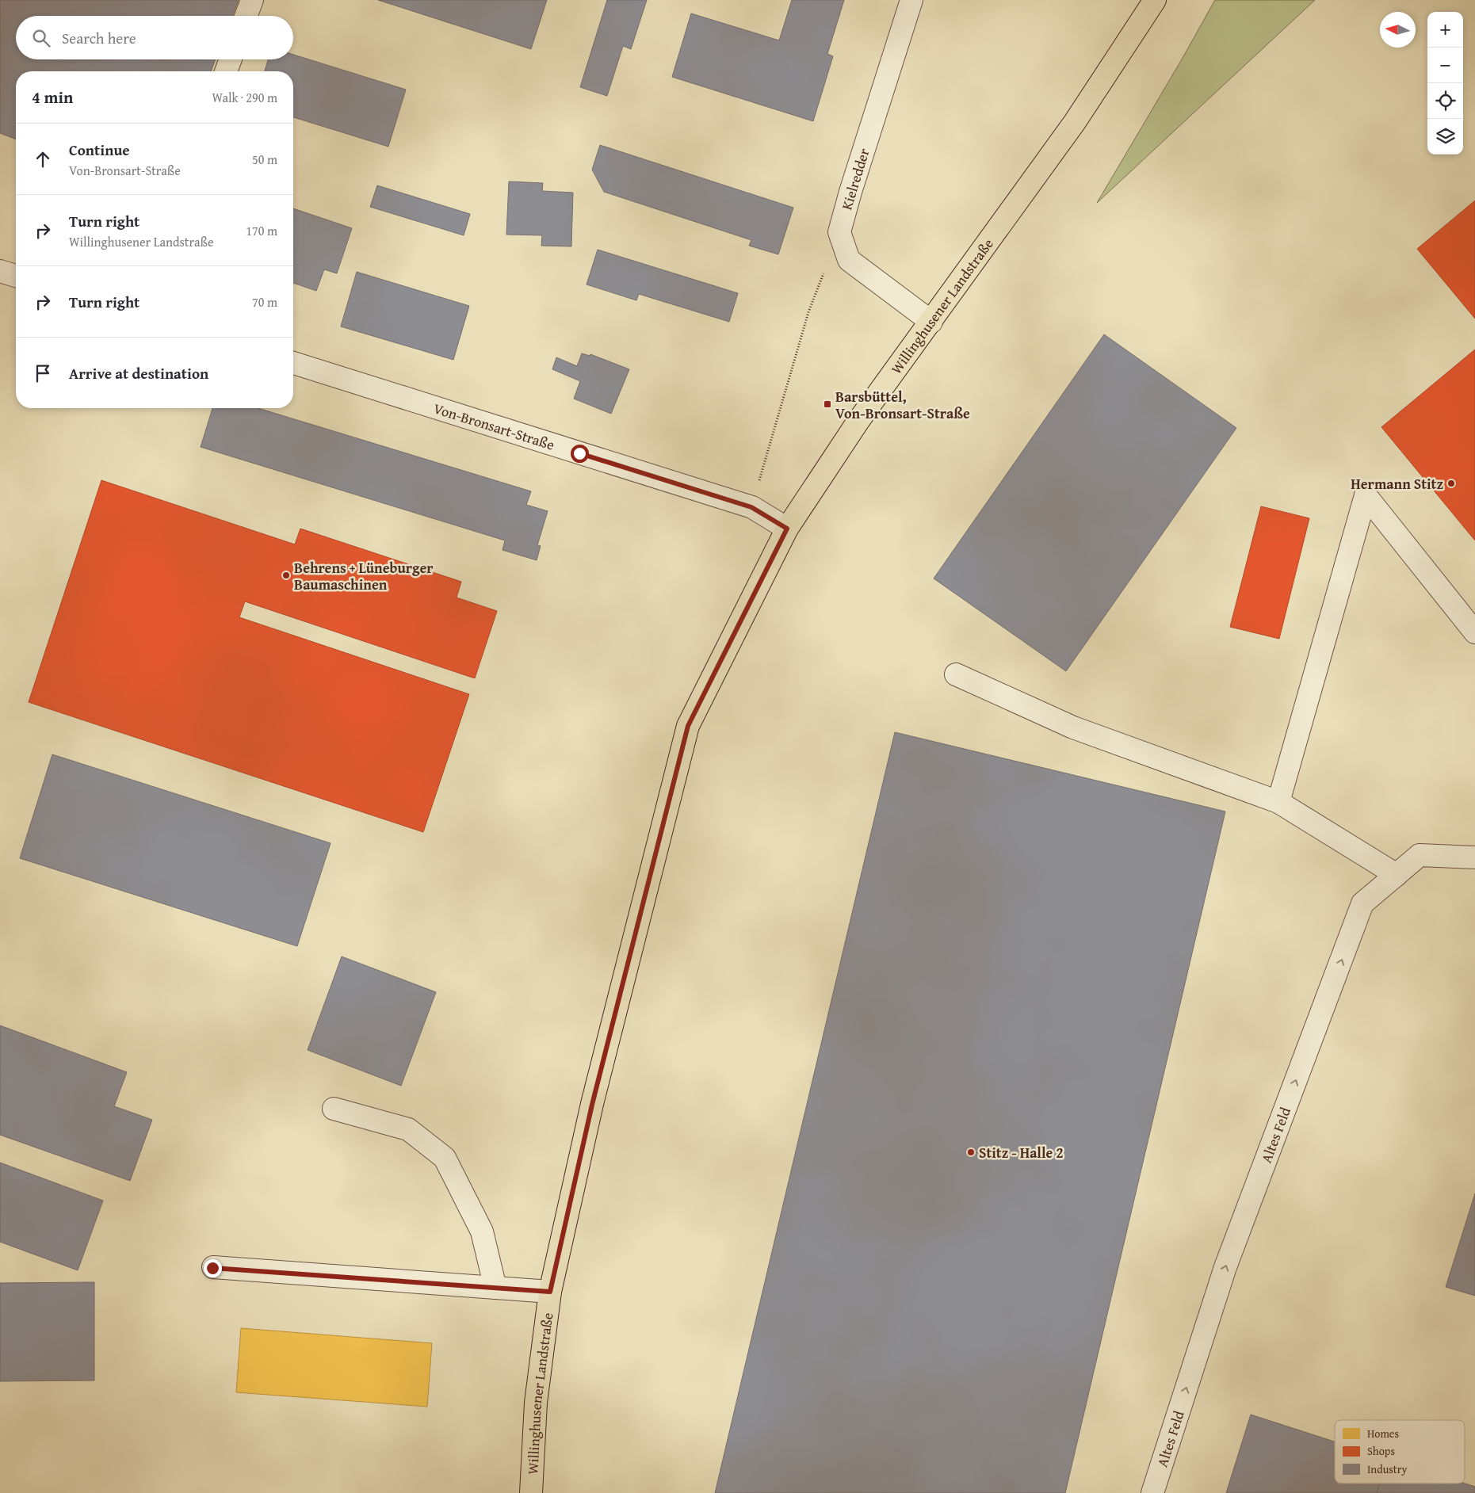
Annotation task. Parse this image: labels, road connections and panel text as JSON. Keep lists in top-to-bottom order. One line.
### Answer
{"streets":{"main road":["Willinghusener Landstraße"],"street":["Kielredder","Von-Bronsart-Straße","Altes Feld"]},"crossings":[["Willinghusener Landstraße","Von-Bronsart-Straße"]],"one_way":["Altes Feld"],"places":{"transit":["Barsbüttel, Von-Bronsart-Straße"],"other":["Hermann Stitz","Behrens + Lüneburger Baumaschinen","Stitz - Halle 2"]},"legend":["Homes","Shops","Industry"],"north":"left","page":{"map_buttons":["+","−"],"search":"Search here","heading":["4 min","Walk · 290 m"],"list":[["Continue","Von-Bronsart-Straße","50 m"],["Turn right","Willinghusener Landstraße","170 m"],["Turn right","70 m"],"Arrive at destination"]}}
